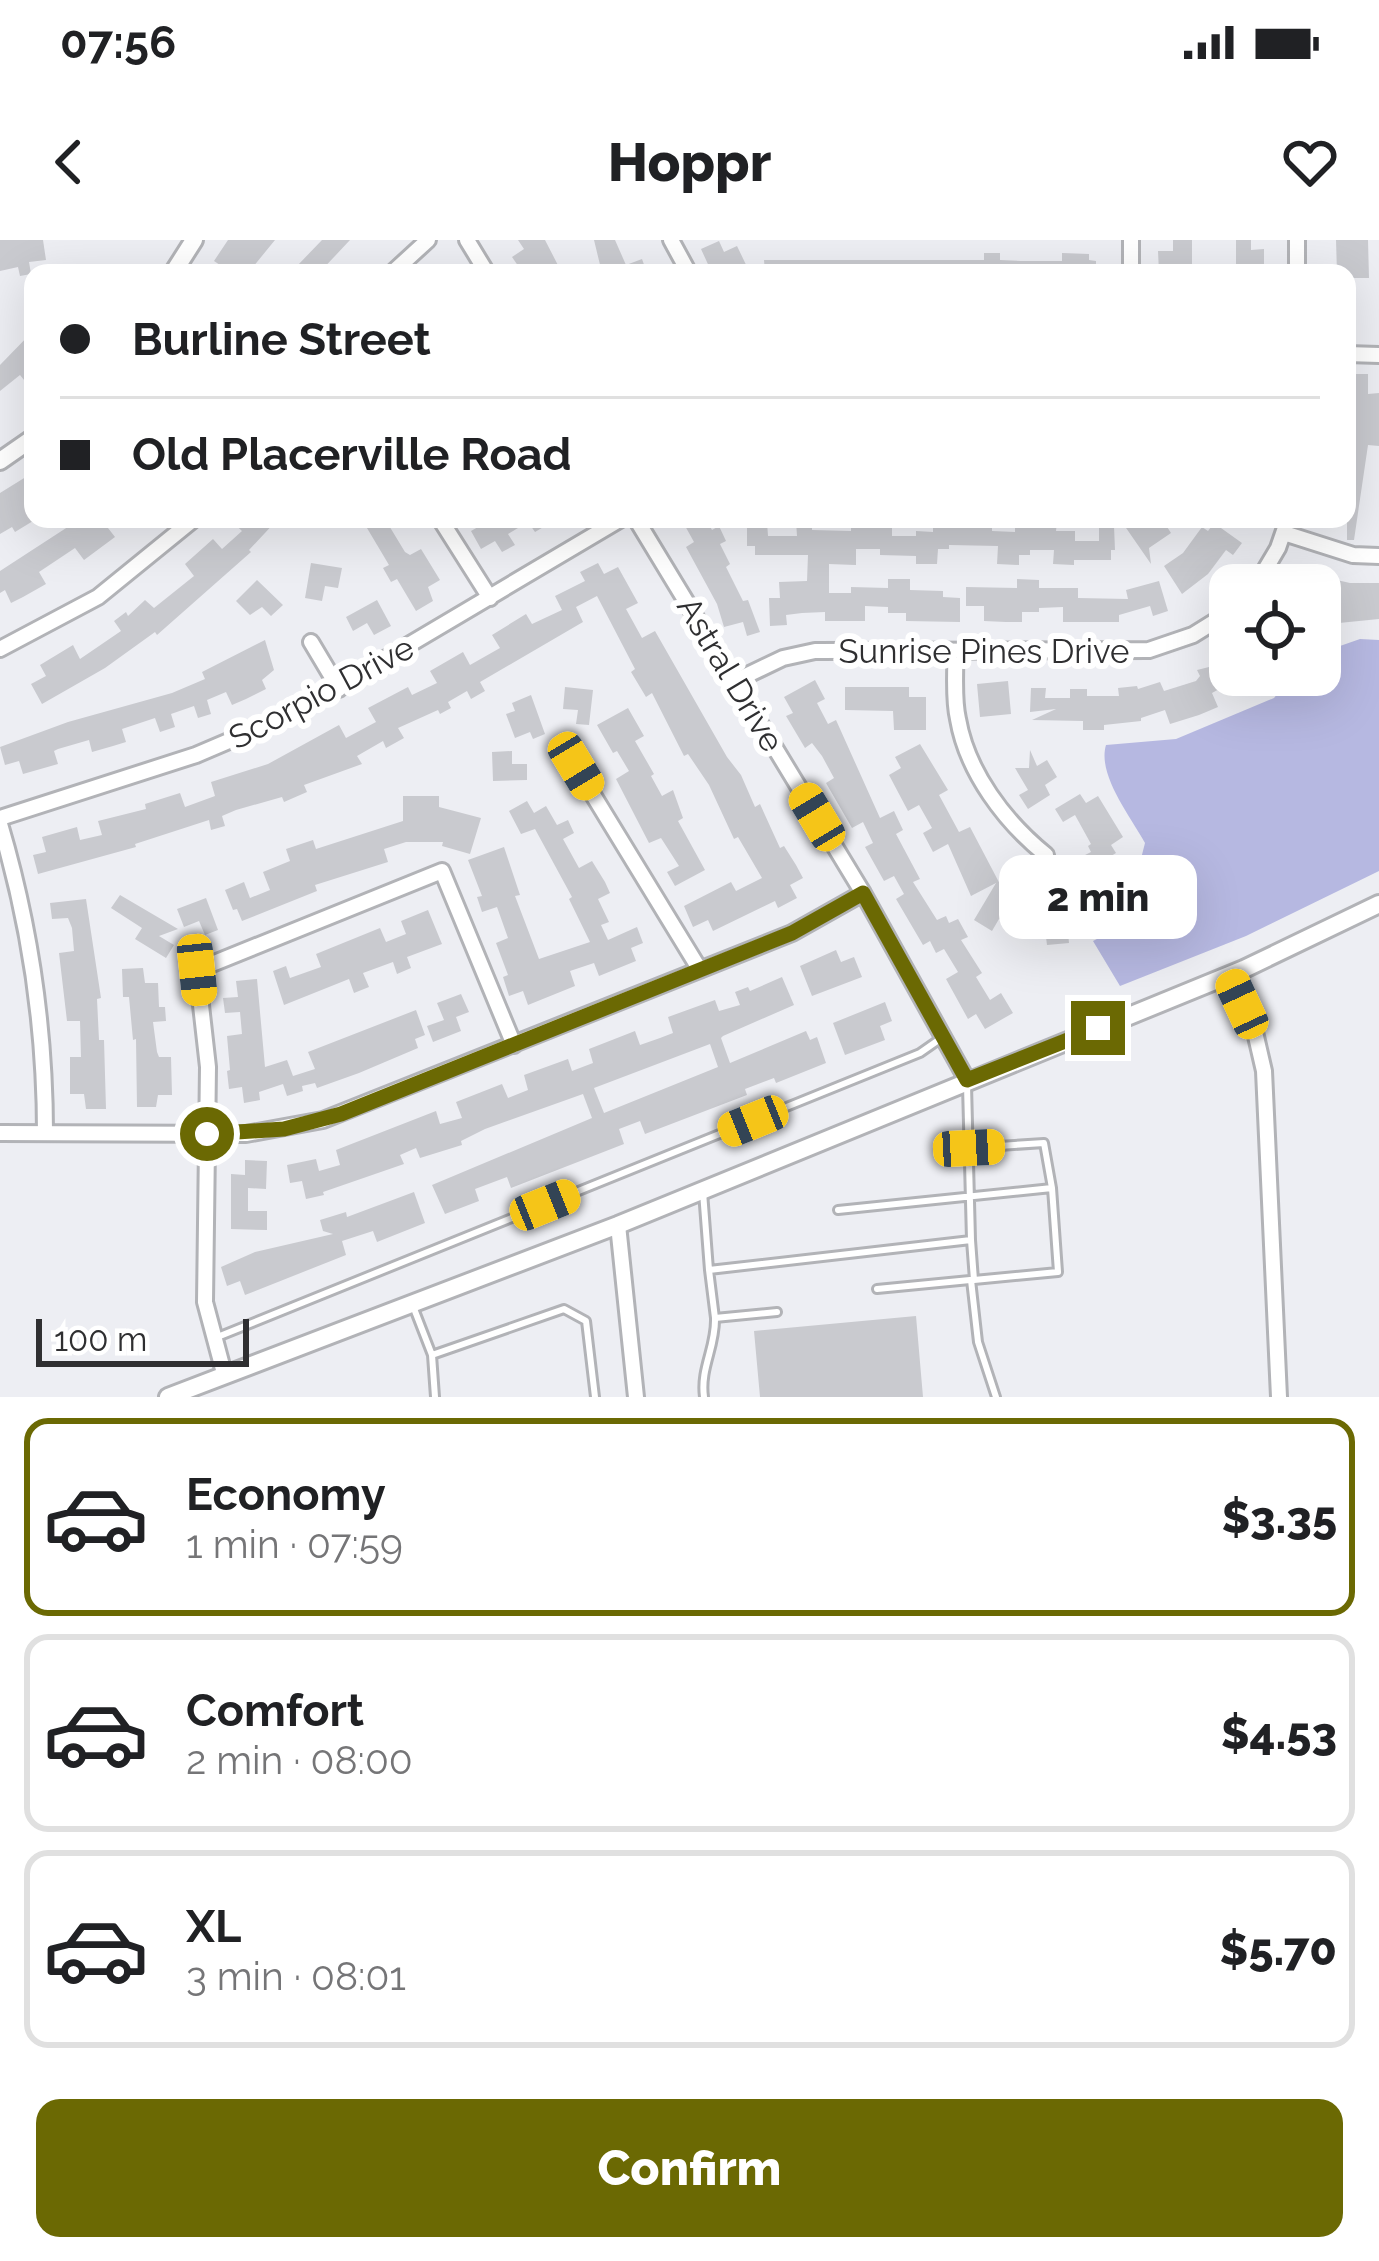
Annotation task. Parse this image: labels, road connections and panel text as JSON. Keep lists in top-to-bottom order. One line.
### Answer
{"streets":{"street":["Sunrise Pines Drive","Astral Drive","Scorpio Drive"]},"crossings":[["Sunrise Pines Drive","Astral Drive"]],"scale_bar":"100 m","page":{"status":"07:56","header":"Hoppr","banner":["Burline Street","Old Placerville Road"],"bubble":"2 min","scale":"100 m","list":[{"name":"Economy","note":"1 min · 07:59","value":"$3.35"},{"name":"Comfort","note":"2 min · 08:00","value":"$4.53"},{"name":"XL","note":"3 min · 08:01","value":"$5.70"}],"buttons":"Confirm"}}
